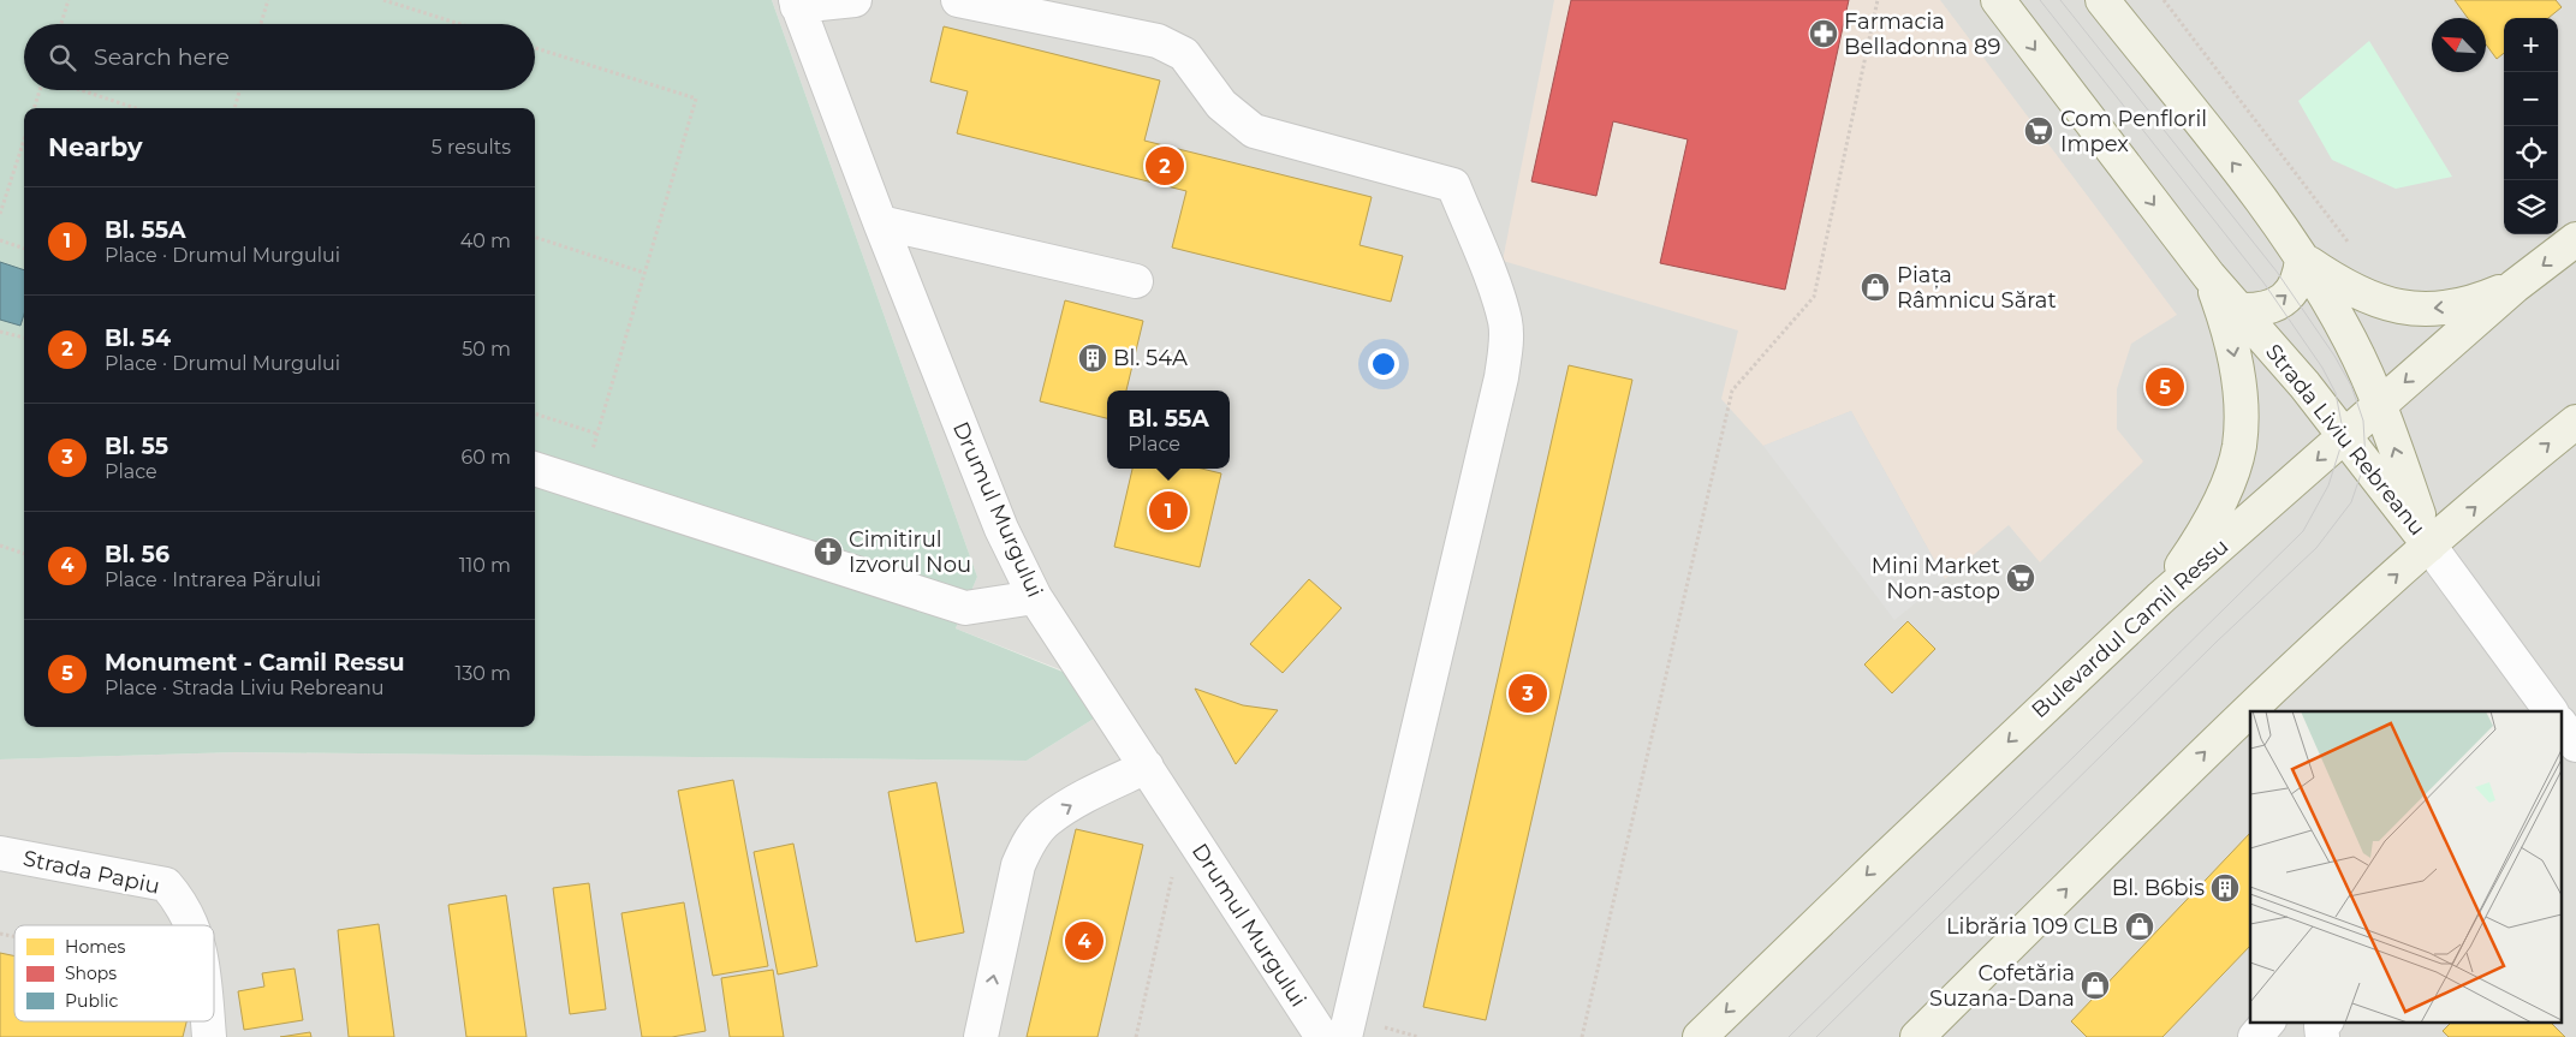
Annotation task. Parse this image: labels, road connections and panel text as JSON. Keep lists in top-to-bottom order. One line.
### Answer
{"streets":{"main road":["Strada Liviu Rebreanu","Bulevardul Camil Ressu"],"street":["Drumul Murgului","Strada Papiu"]},"crossings":[["Strada Liviu Rebreanu","Bulevardul Camil Ressu"]],"places":{"pharmacy":["Farmacia Belladonna 89"],"supermarket":["Com Penfloril Impex","Mini Market Non-astop"],"shop":["Piața Râmnicu Sărat","Librăria 109 CLB","Cofetăria Suzana-Dana"],"building":["Bl. 54A","Bl. B6bis"],"church":["Cimitirul Izvorul Nou"]},"legend":["Homes","Shops","Public"],"north":"top left","page":{"map_buttons":["+","−"],"search":"Search here","heading":["Nearby","5 results"],"pins":["2","5","1","3","4"],"list":[{"mark":"1","name":"Bl. 55A","note":"Place · Drumul Murgului","value":"40 m"},{"mark":"2","name":"Bl. 54","note":"Place · Drumul Murgului","value":"50 m"},{"mark":"3","name":"Bl. 55","note":"Place","value":"60 m"},{"mark":"4","name":"Bl. 56","note":"Place · Intrarea Părului","value":"110 m"},{"mark":"5","name":"Monument - Camil Ressu","note":"Place · Strada Liviu Rebreanu","value":"130 m"}],"popup":["Bl. 55A","Place"]}}
